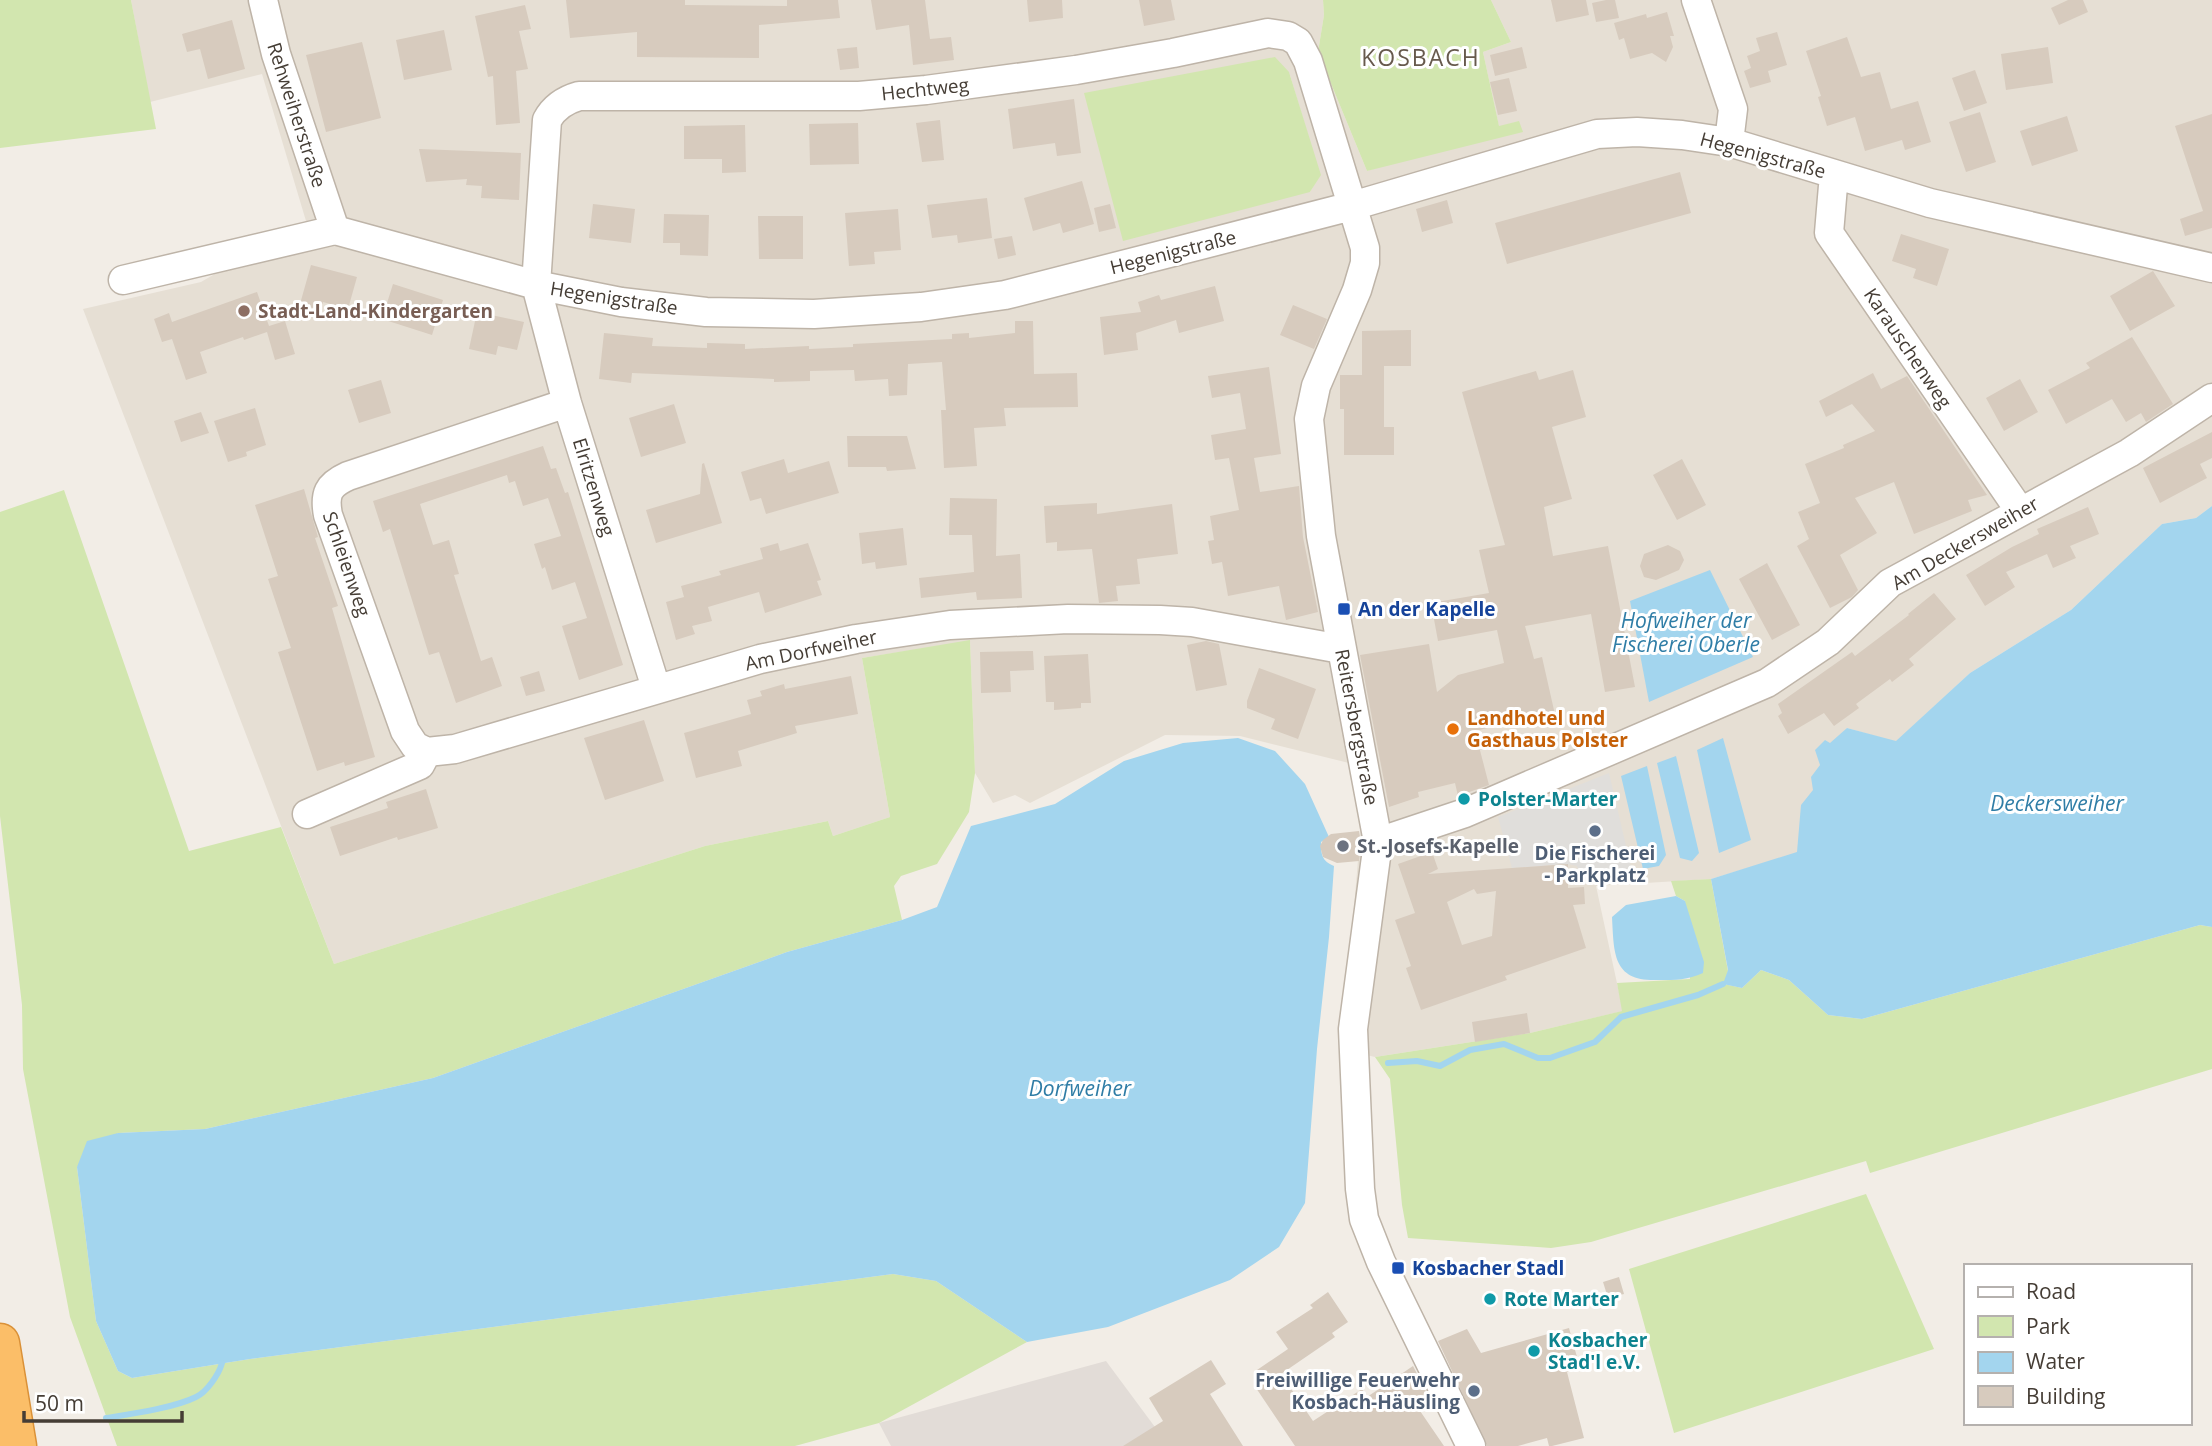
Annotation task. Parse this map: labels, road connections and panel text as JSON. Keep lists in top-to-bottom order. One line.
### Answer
{"streets":{"street":["Hechtweg","Rehweiherstraße","Hegenigstraße","Karauschenweg","Elritzenweg","Am Deckersweiher","Schleienweg","Am Dorfweiher","Reitersbergstraße"]},"crossings":[["Hechtweg","Hegenigstraße"],["Hechtweg","Elritzenweg"],["Hechtweg","Reitersbergstraße"],["Rehweiherstraße","Hegenigstraße"],["Hegenigstraße","Karauschenweg"],["Hegenigstraße","Elritzenweg"],["Hegenigstraße","Reitersbergstraße"],["Karauschenweg","Am Deckersweiher"],["Elritzenweg","Schleienweg"],["Elritzenweg","Am Dorfweiher"],["Am Deckersweiher","Reitersbergstraße"],["Schleienweg","Am Dorfweiher"],["Am Dorfweiher","Reitersbergstraße"]],"districts":["KOSBACH"],"water":["Hofweiher der Fischerei Oberle","Deckersweiher","Dorfweiher"],"places":{"other":["Stadt-Land-Kindergarten","Landhotel und Gasthaus Polster","Polster-Marter","Die Fischerei - Parkplatz","St.-Josefs-Kapelle","Rote Marter","Kosbacher Stad'l e.V.","Freiwillige Feuerwehr Kosbach-Häusling"],"transit":["An der Kapelle","Kosbacher Stadl"]},"legend":["Road","Park","Water","Building"],"scale_bar":"50 m"}
